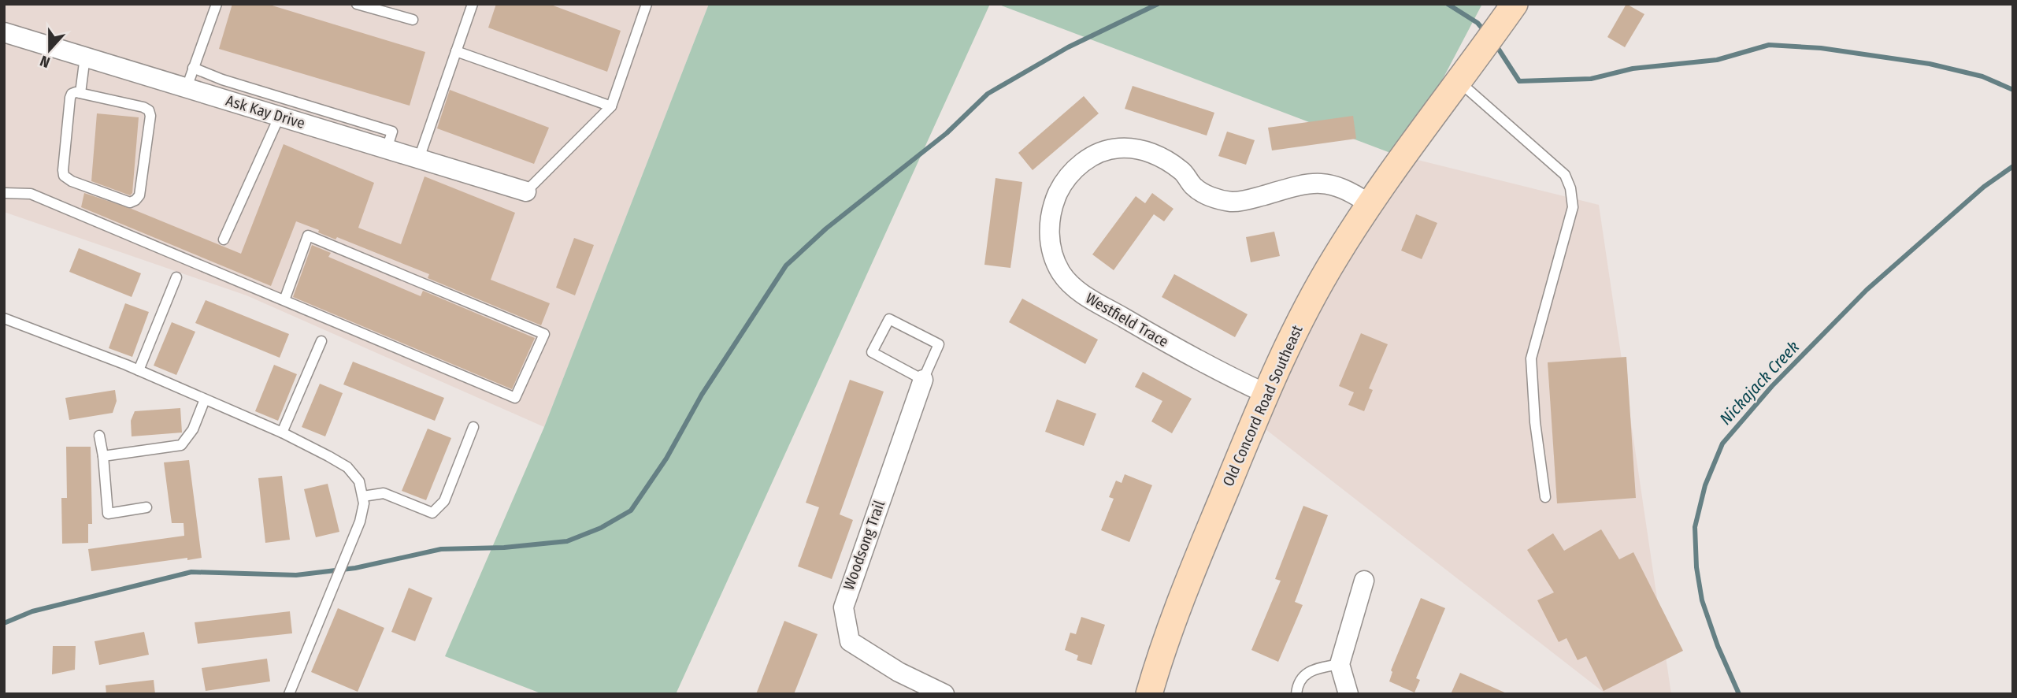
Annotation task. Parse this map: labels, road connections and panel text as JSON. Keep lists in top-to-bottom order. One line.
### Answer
{"streets":{"street":["Ask Kay Drive","Westfield Trace","Old Concord Road Southeast","Woodsong Trail"]},"crossings":[["Westfield Trace","Old Concord Road Southeast"]],"water":["Nickajack Creek"],"north":"bottom"}
